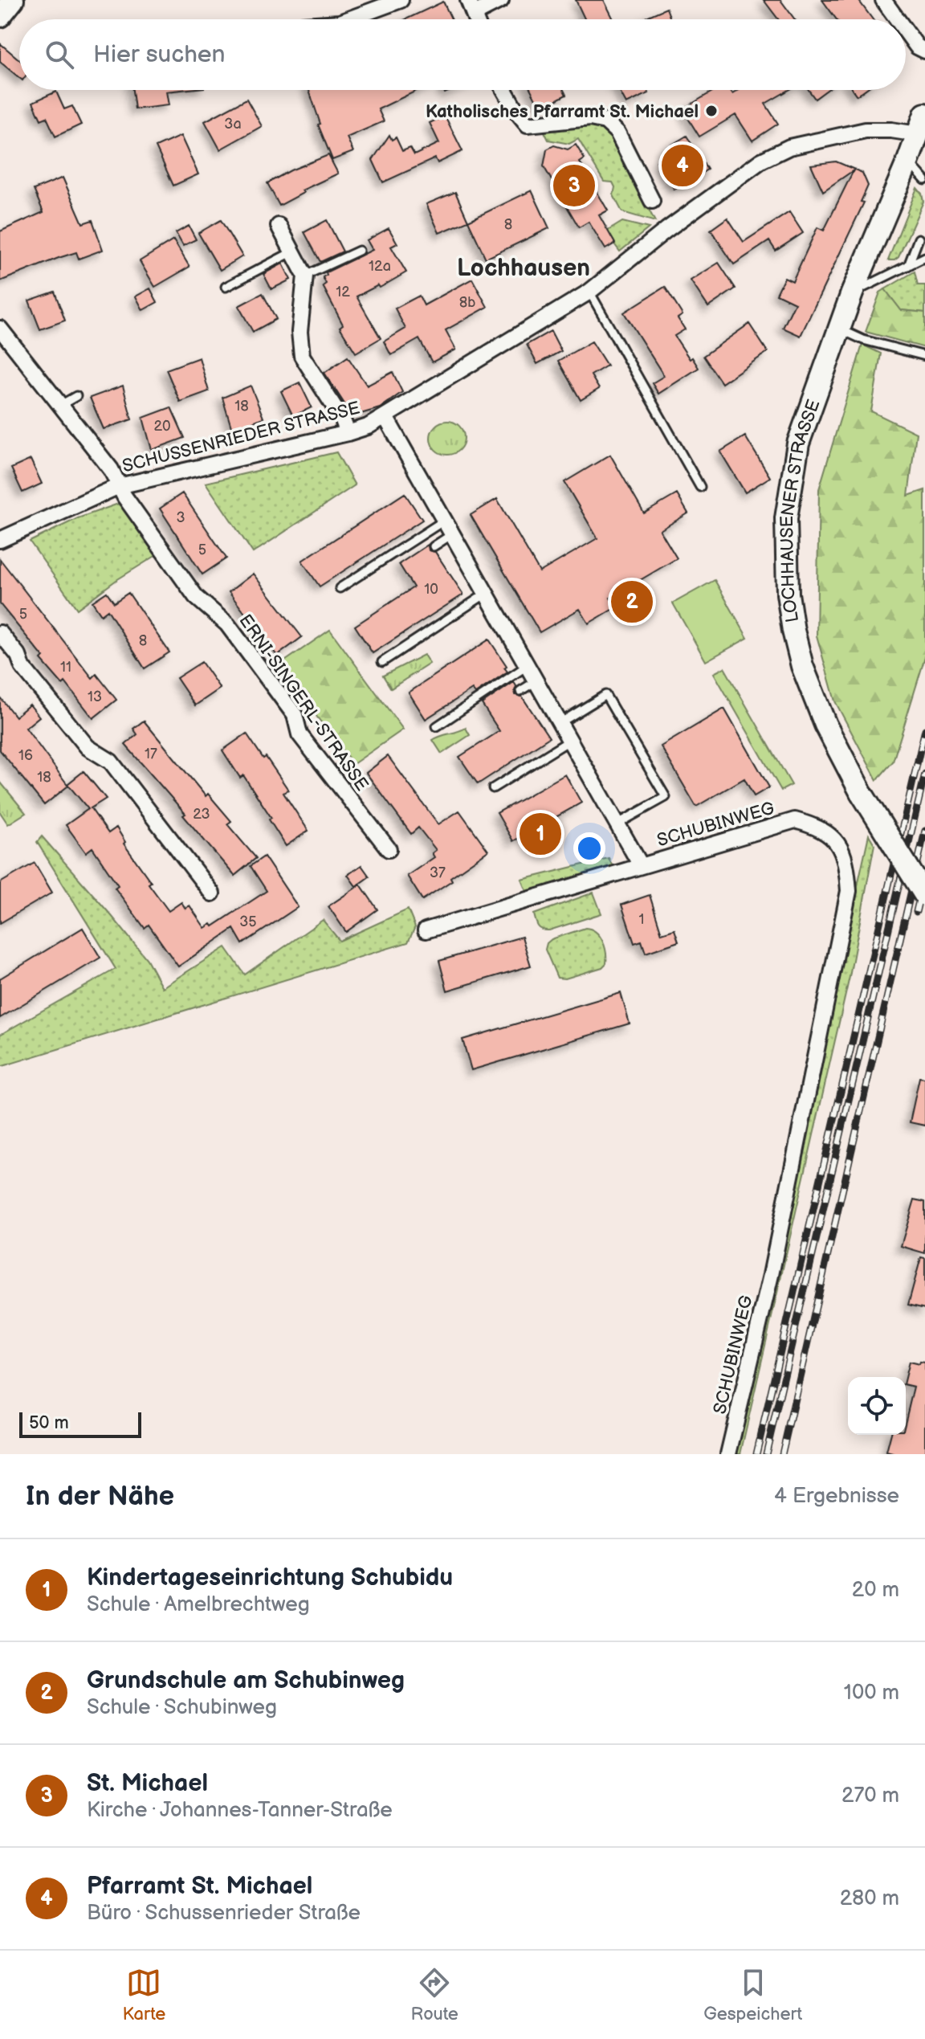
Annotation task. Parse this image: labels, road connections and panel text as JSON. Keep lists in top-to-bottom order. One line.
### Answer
{"streets":{"main road":["LOCHHAUSENER STRASSE"],"street":["SCHUSSENRIEDER STRASSE","ERNI-SINGERL-STRASSE","SCHUBINWEG"]},"crossings":[["SCHUSSENRIEDER STRASSE","LOCHHAUSENER STRASSE"],["SCHUSSENRIEDER STRASSE","ERNI-SINGERL-STRASSE"],["SCHUSSENRIEDER STRASSE","SCHUBINWEG"]],"districts":["Lochhausen"],"places":["Katholisches Pfarramt St. Michael"],"house_numbers":["3a","8","12a","12","8b","18","20","3","5","10","5","8","11","13","17","16","18","23","37","1","35"],"scale_bar":"50 m","page":{"search":"Hier suchen","pins":["4","3","2","1"],"scale":"50 m","heading":["In der Nähe","4 Ergebnisse"],"list":[{"mark":"1","name":"Kindertageseinrichtung Schubidu","note":"Schule · Amelbrechtweg","value":"20 m"},{"mark":"2","name":"Grundschule am Schubinweg","note":"Schule · Schubinweg","value":"100 m"},{"mark":"3","name":"St. Michael","note":"Kirche · Johannes-Tanner-Straße","value":"270 m"},{"mark":"4","name":"Pfarramt St. Michael","note":"Büro · Schussenrieder Straße","value":"280 m"}],"nav":["Karte","Route","Gespeichert"]}}
